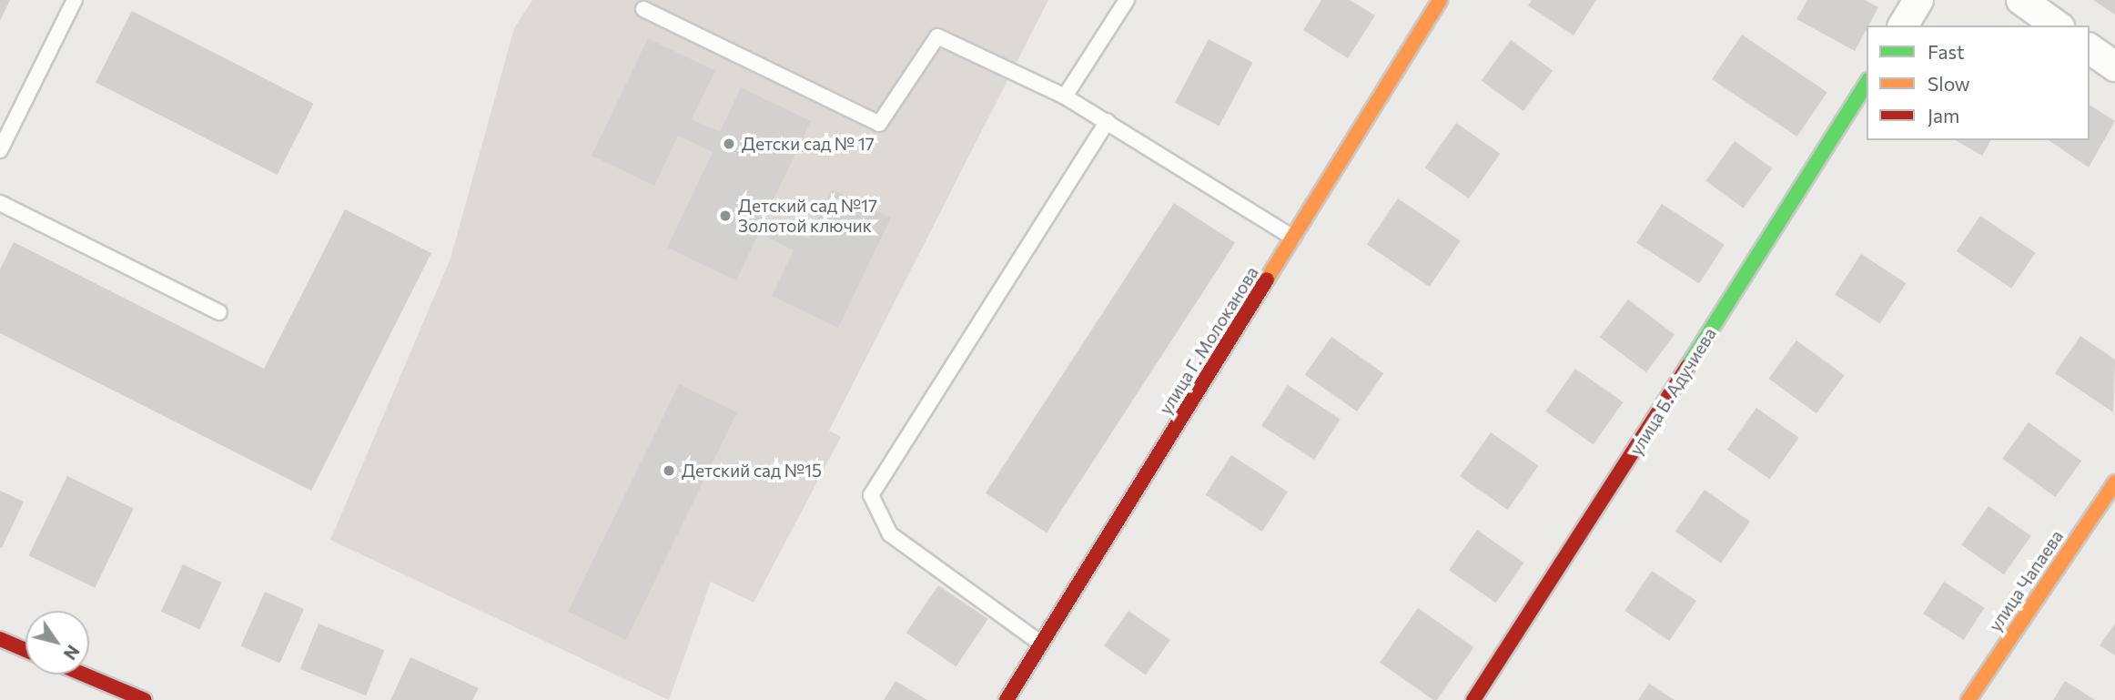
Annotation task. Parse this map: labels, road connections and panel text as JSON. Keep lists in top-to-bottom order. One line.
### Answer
{"streets":{"street":["улица Г. Молоканова","улица Б. Адучиева","улица Чапаева"]},"places":["Детски сад № 17","Детский сад №17 Золотой ключик","Детский сад №15"],"legend":["Fast","Slow","Jam"],"north":"bottom right"}
